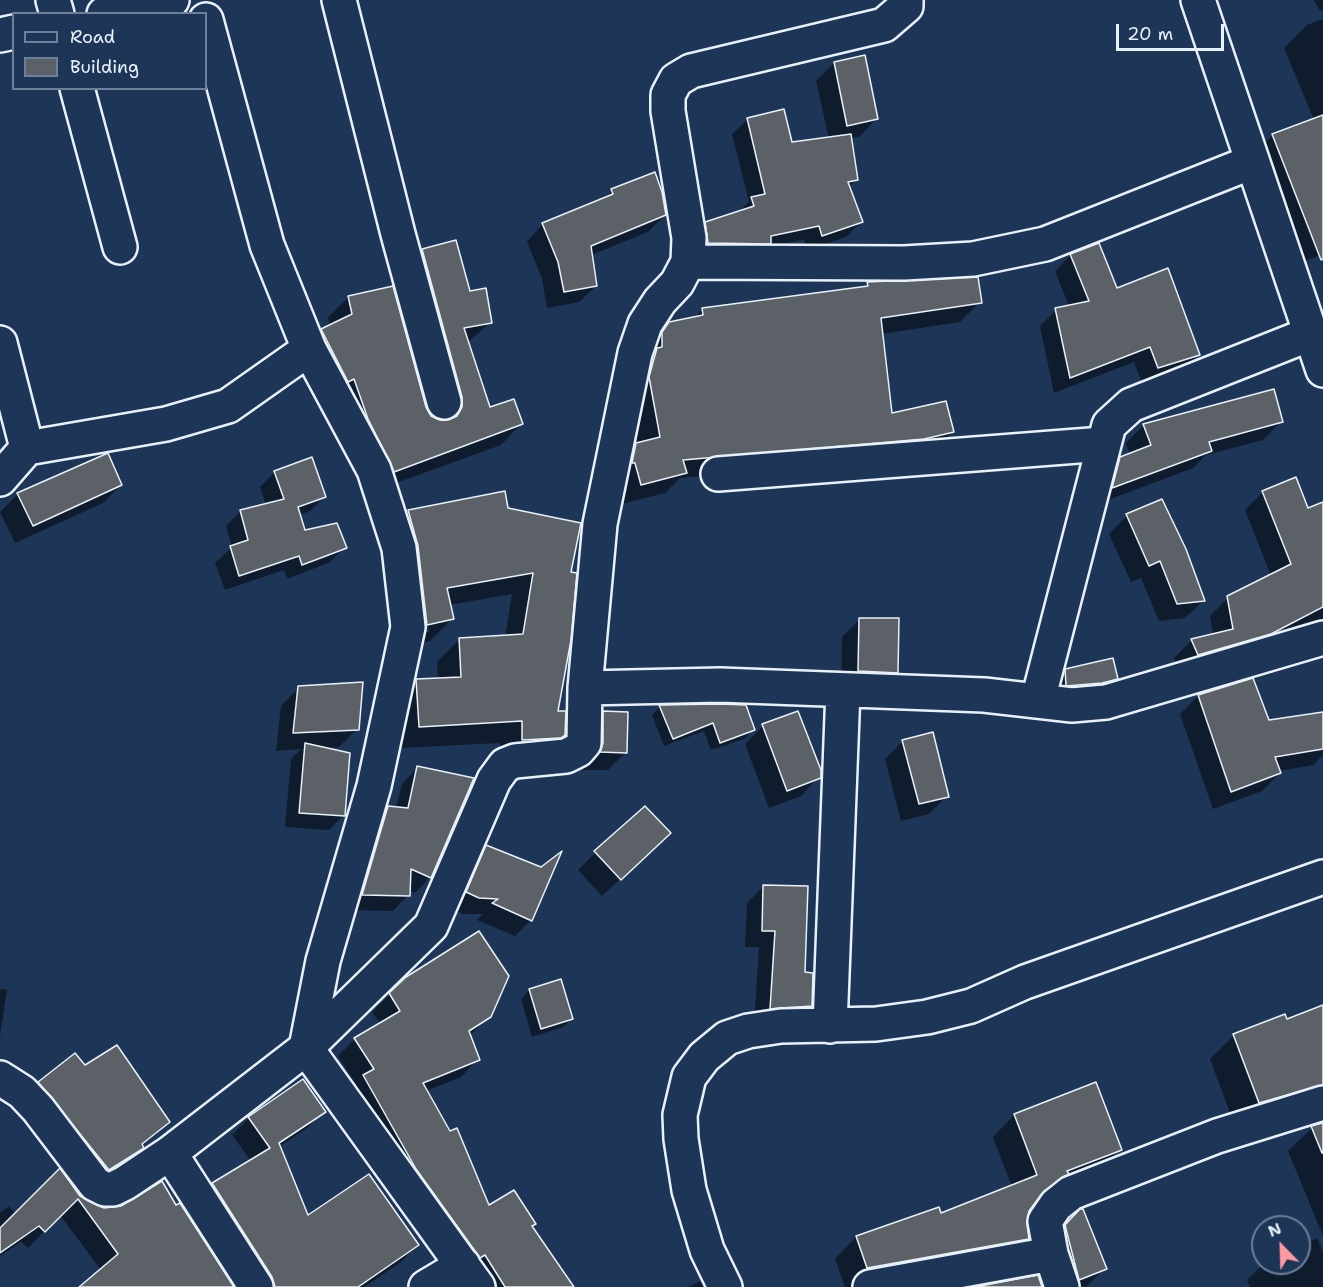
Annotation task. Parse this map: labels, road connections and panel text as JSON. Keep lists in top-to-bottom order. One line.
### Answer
{"legend":["Road","Building"],"scale_bar":"20 m","north":"top left"}
